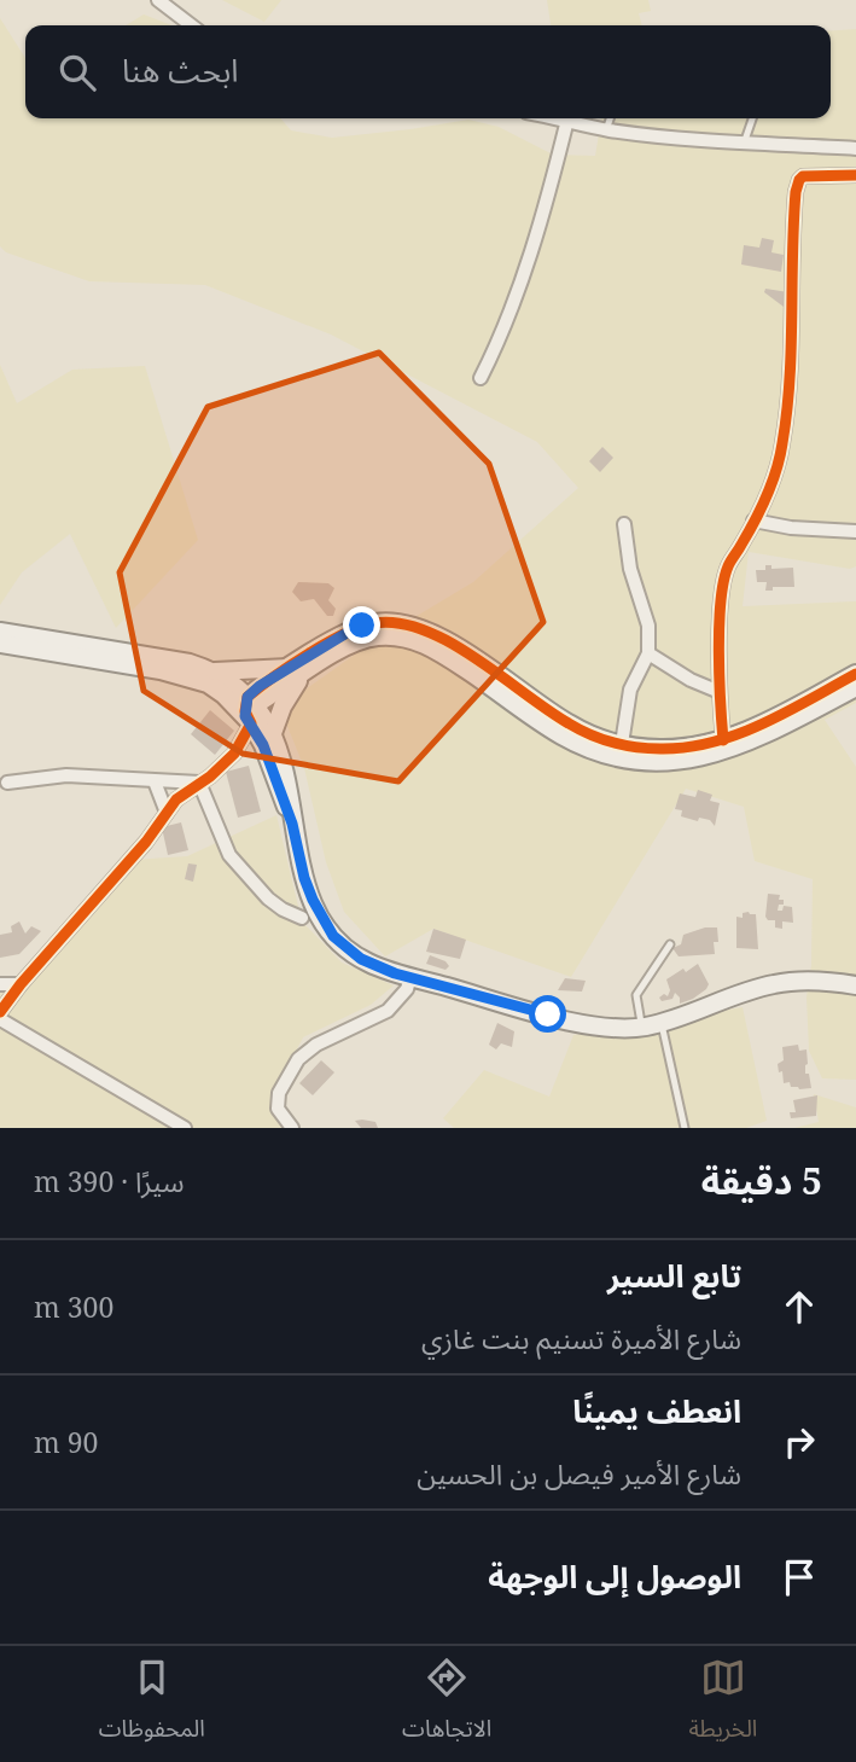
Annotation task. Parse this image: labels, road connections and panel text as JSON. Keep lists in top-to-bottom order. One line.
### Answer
{"page":{"search":"ابحث هنا","heading":["5 دقيقة","سيرًا · 390 m"],"list":[["تابع السير","شارع الأميرة تسنيم بنت غازي","300 m"],["انعطف يمينًا","شارع الأمير فيصل بن الحسين","90 m"],"الوصول إلى الوجهة"],"nav":["الخريطة","الاتجاهات","المحفوظات"]}}
